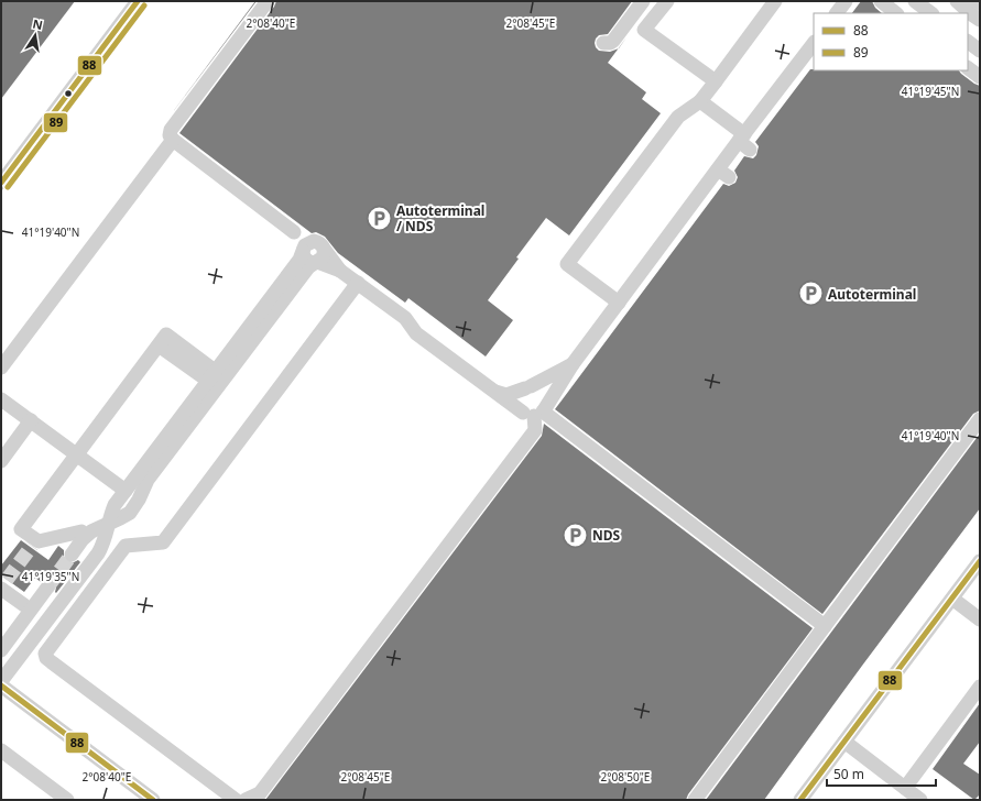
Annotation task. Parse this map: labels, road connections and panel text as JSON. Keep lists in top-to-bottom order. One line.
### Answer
{"places":{"parking":["Autoterminal / NDS","Autoterminal","NDS"]},"lines":["transit line 88","transit line 89"],"legend":["88","89"],"scale_bar":"50 m","north":"top","coordinates":["2°08'40\"E","2°08'45\"E","41°19'45\"N","41°19'40\"N","41°19'35\"N","2°08'50\"E"]}
